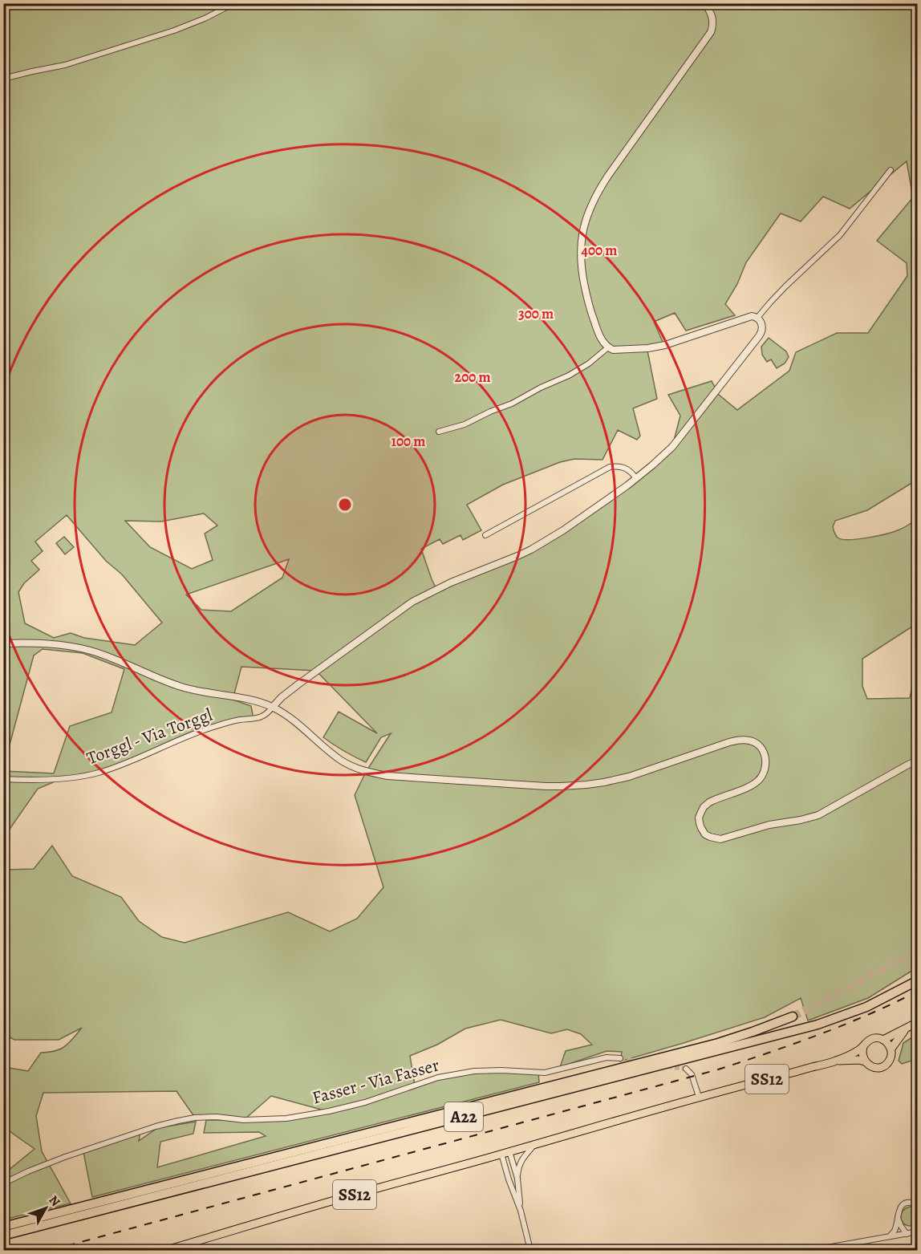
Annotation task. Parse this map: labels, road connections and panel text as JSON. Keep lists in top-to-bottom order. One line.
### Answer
{"streets":{"highway":["A22"],"main road":["SS12"],"street":["Torggl - Via Torggl","Fasser - Via Fasser"]},"north":"top right","rings":["400 m","300 m","200 m","100 m"]}
